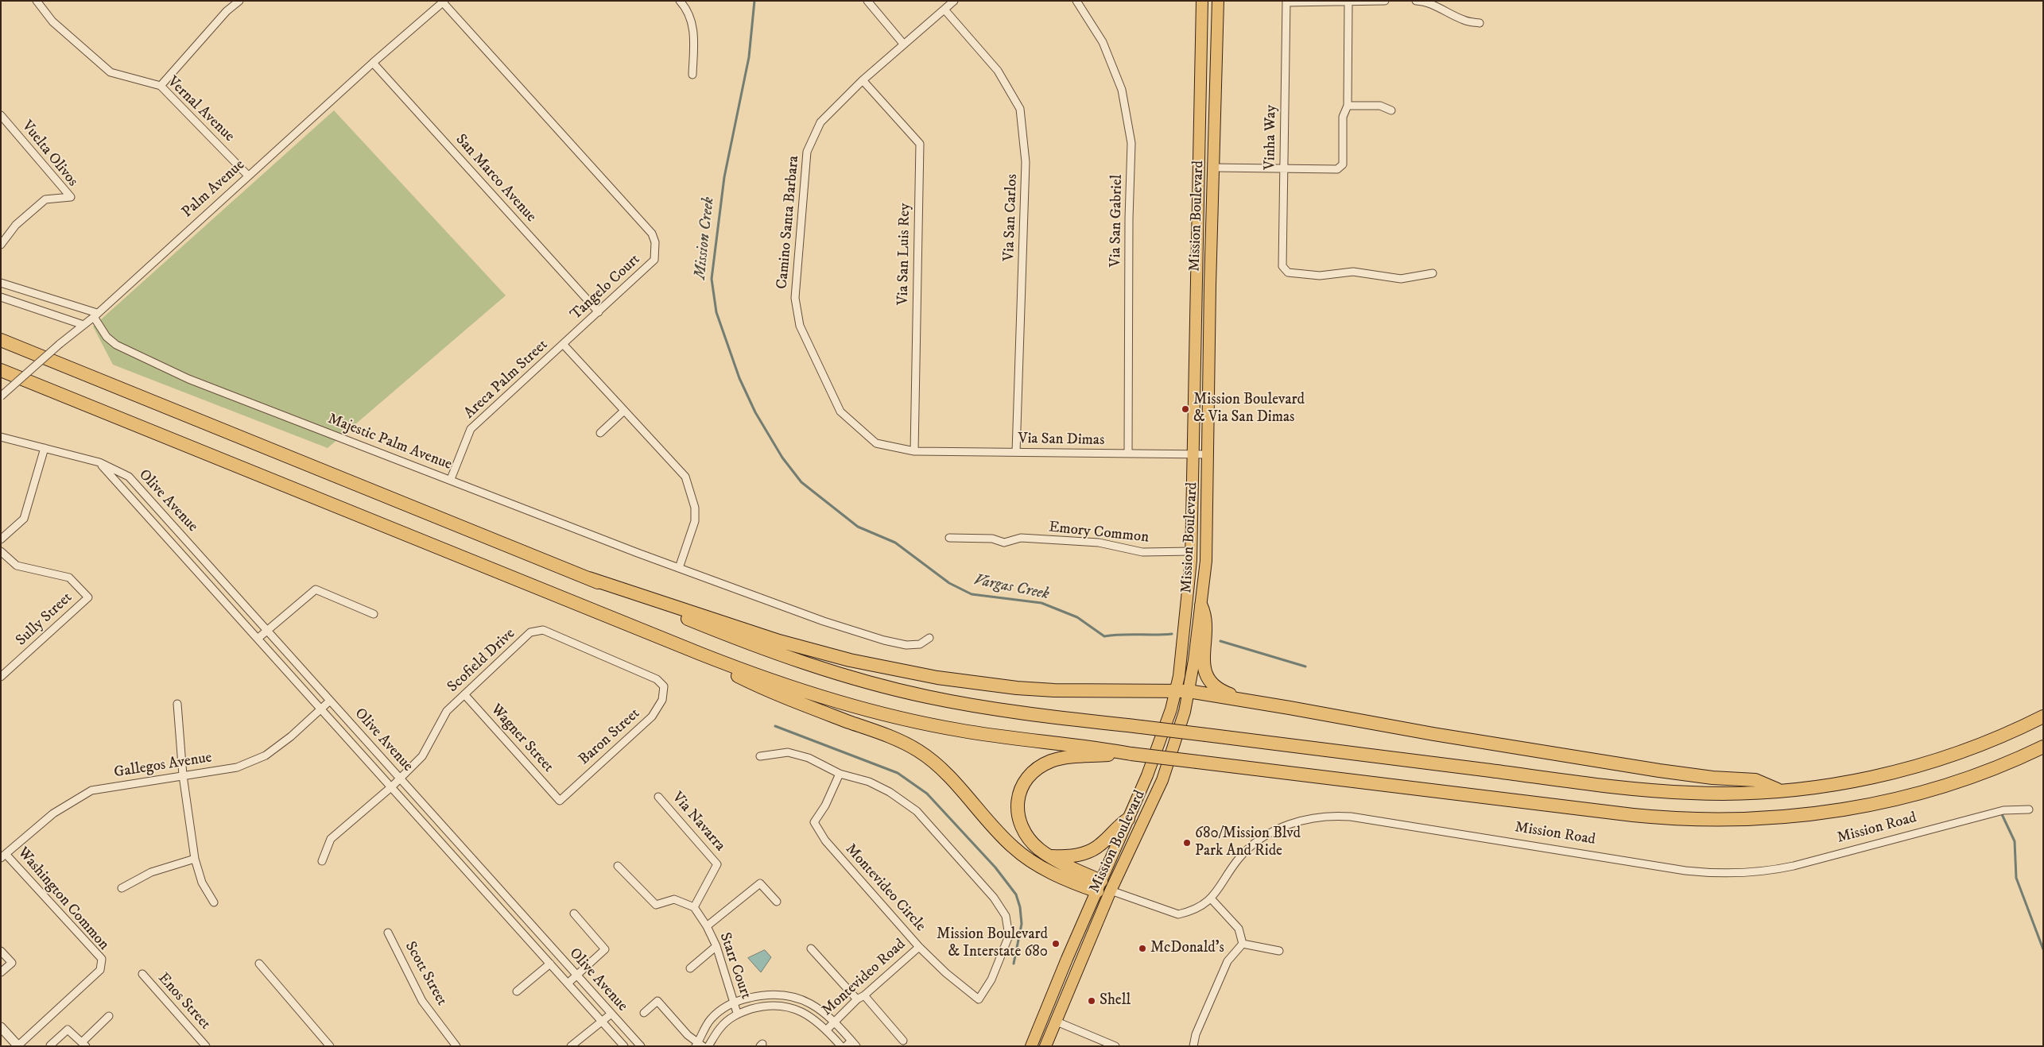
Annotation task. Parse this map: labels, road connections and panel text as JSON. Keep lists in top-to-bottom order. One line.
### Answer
{"streets":{"main road":["Mission Boulevard","Mission Road"],"street":["Vernal Avenue","Vinha Way","Vuelta Olivos","San Marco Avenue","Palm Avenue","Via San Carlos","Via San Gabriel","Camino Santa Barbara","Via San Luis Rey","Tangelo Court","Areca Palm Street","Via San Dimas","Majestic Palm Avenue","Olive Avenue","Emory Common","Sully Street","Scofield Drive","Baron Street","Wagner Street","Gallegos Avenue","Via Navarra","Montevideo Circle","Washington Common","Starr Court","Scott Street","Montevideo Road","Enos Street"]},"crossings":[["Vernal Avenue","Palm Avenue"],["San Marco Avenue","Palm Avenue"],["San Marco Avenue","Tangelo Court"],["Palm Avenue","Tangelo Court"],["Palm Avenue","Majestic Palm Avenue"],["Mission Boulevard","Via San Dimas"],["Mission Boulevard","Emory Common"],["Mission Boulevard","Mission Road"],["Via San Carlos","Camino Santa Barbara"],["Via San Carlos","Via San Dimas"],["Via San Gabriel","Via San Dimas"],["Camino Santa Barbara","Via San Luis Rey"],["Camino Santa Barbara","Via San Dimas"],["Via San Luis Rey","Via San Dimas"],["Tangelo Court","Areca Palm Street"],["Areca Palm Street","Majestic Palm Avenue"],["Olive Avenue","Scofield Drive"],["Olive Avenue","Gallegos Avenue"],["Scofield Drive","Baron Street"],["Scofield Drive","Wagner Street"],["Baron Street","Wagner Street"],["Gallegos Avenue","Washington Common"],["Via Navarra","Starr Court"],["Montevideo Circle","Montevideo Road"]],"water":["Mission Creek","Vargas Creek"],"places":["Mission Boulevard & Via San Dimas","680/Mission Blvd Park And Ride","Mission Boulevard & Interstate 680","McDonald's","Shell"]}
